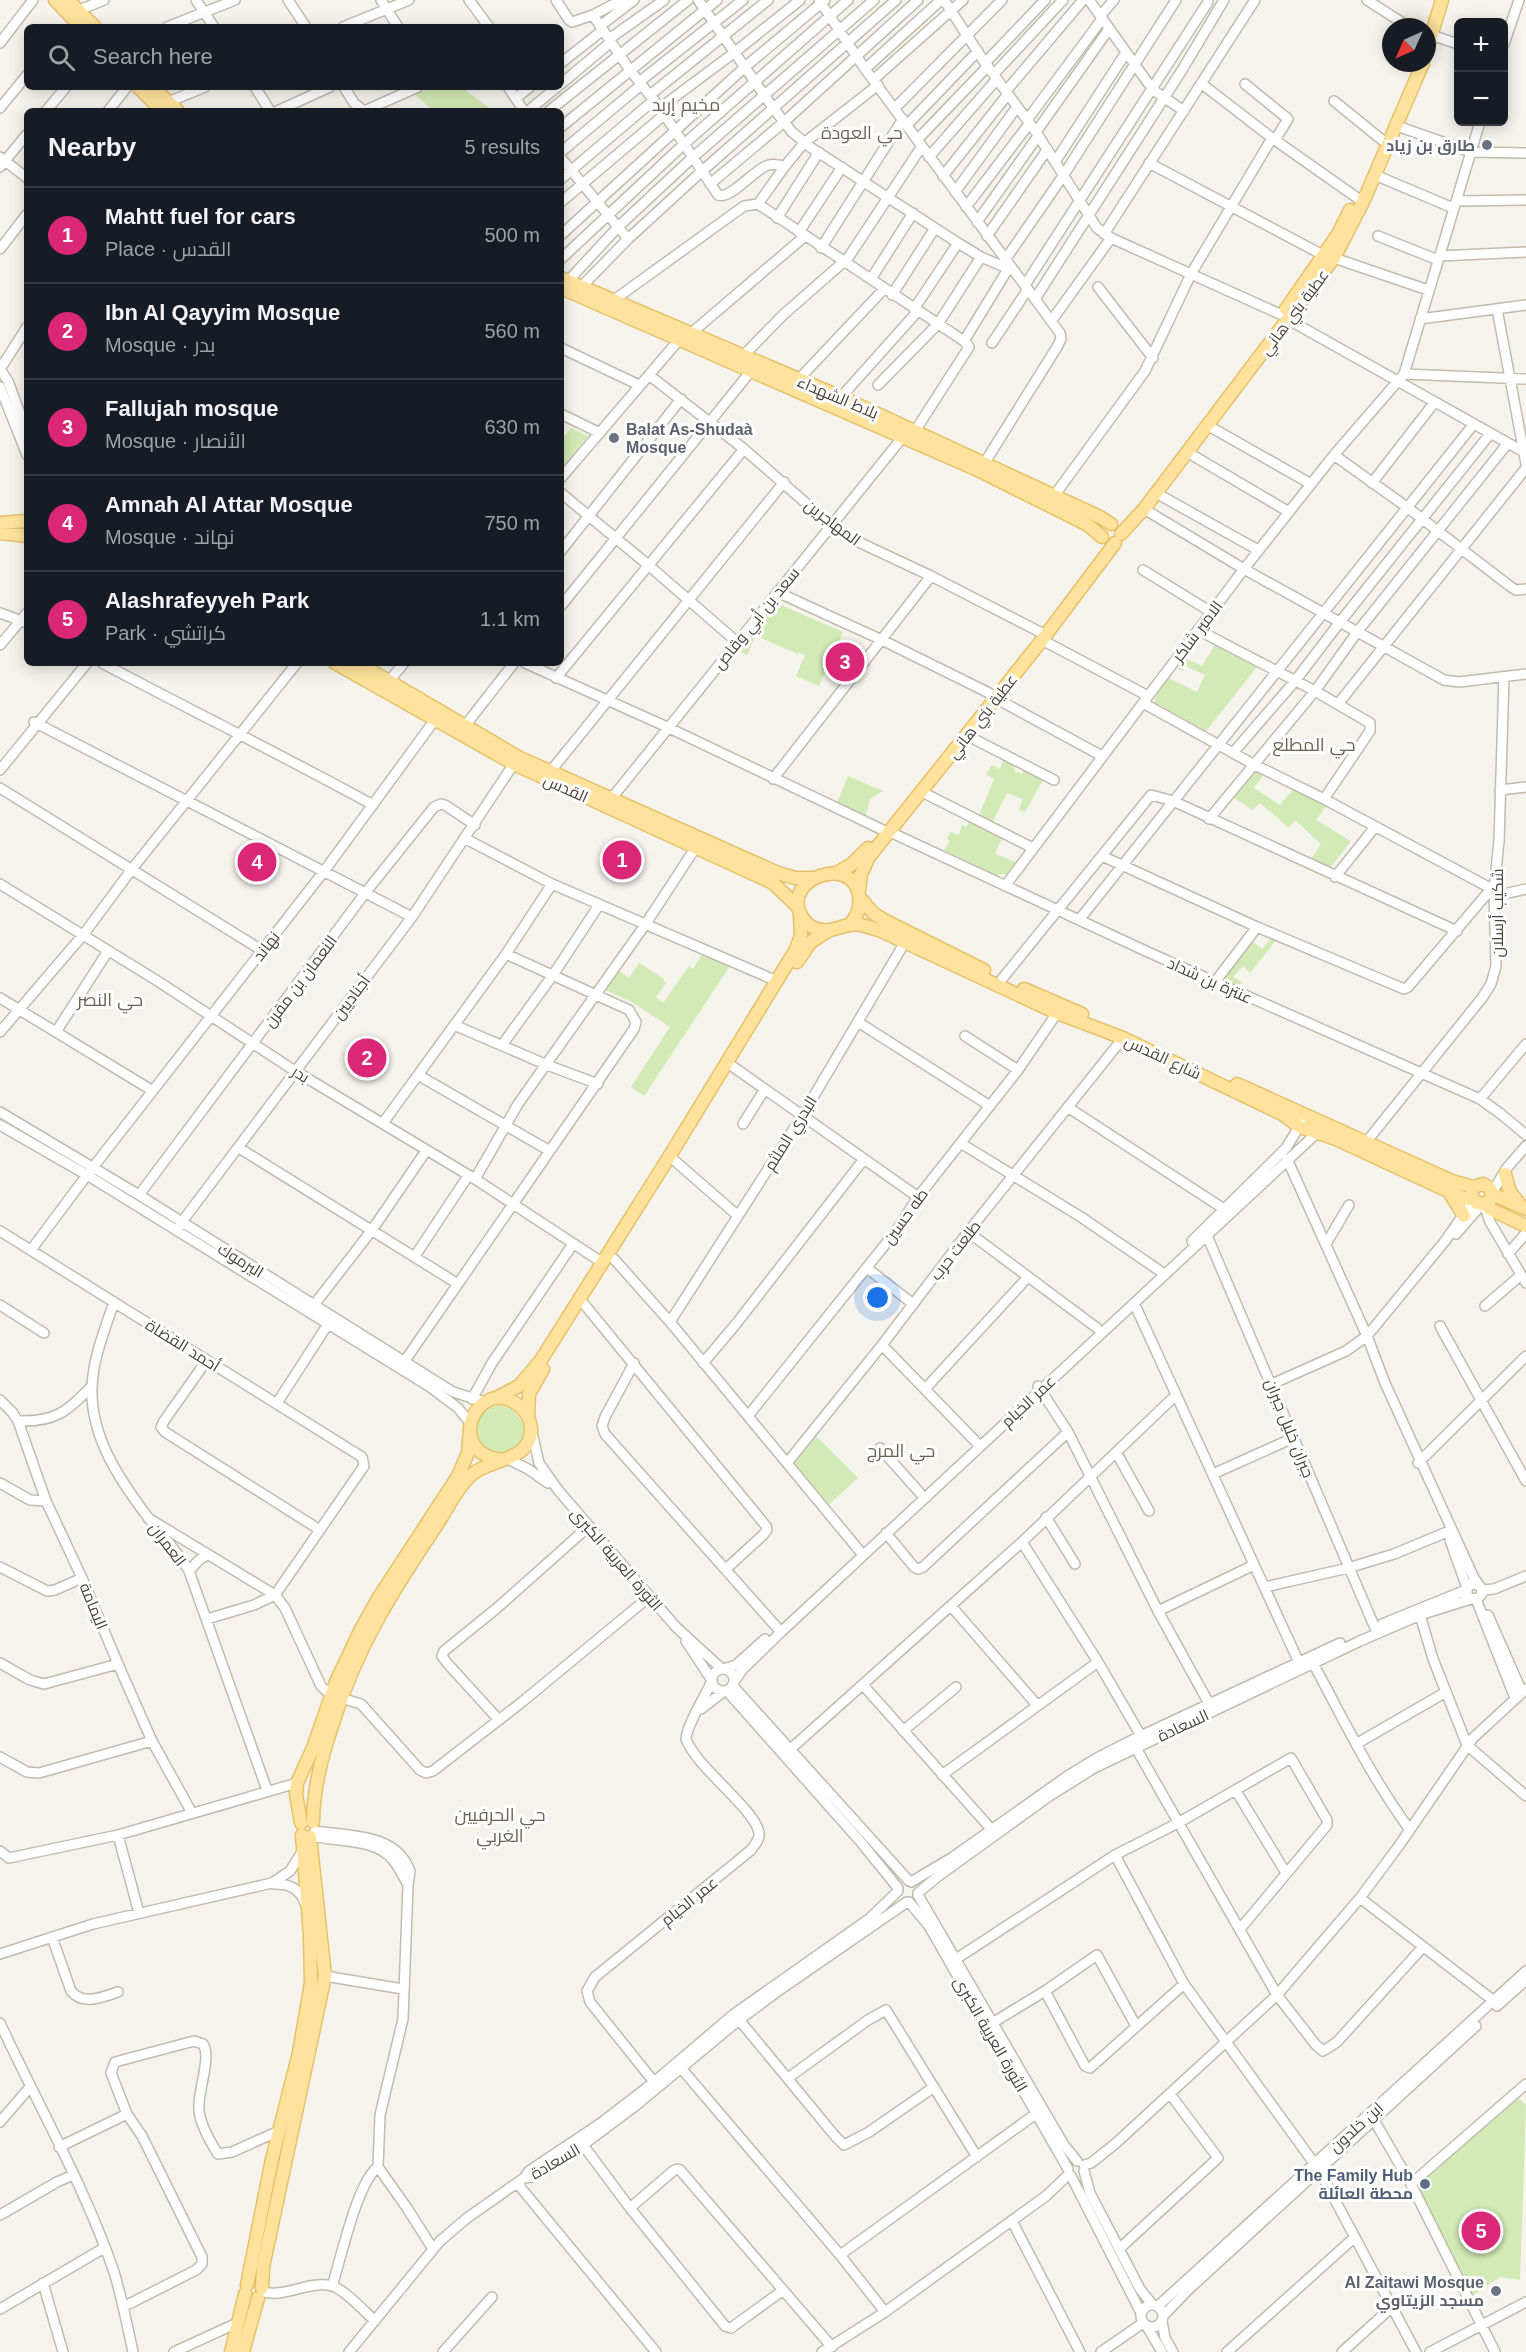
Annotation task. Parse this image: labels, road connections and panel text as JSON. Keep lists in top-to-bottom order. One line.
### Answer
{"streets":{"main road":["عطية بني هاني","بلاط الشهداء","القدس","شارع القدس"],"street":["المهاجرين","سعد بن أبي وقاص","الامير شاكر","شكيب أرسلان","نهاند","عنترة بن شداد","النعمان بن مقرن","أجناديين","بدر","البدري الملثم","طه حسين","طلعت حرب","اليرموك","أحمد القضاة","عمر الخيام","جبران خليل جبران","العمران","الثورة العربية الكبرى","اليمامة","السعادة","ابن خلدون"]},"crossings":[["عطية بني هاني","بلاط الشهداء"],["عطية بني هاني","المهاجرين"],["عطية بني هاني","القدس"],["عطية بني هاني","عنترة بن شداد"],["عطية بني هاني","شارع القدس"],["المهاجرين","سعد بن أبي وقاص"],["المهاجرين","الامير شاكر"],["المهاجرين","شكيب أرسلان"],["سعد بن أبي وقاص","القدس"],["سعد بن أبي وقاص","عنترة بن شداد"],["الامير شاكر","عنترة بن شداد"],["القدس","نهاند"],["القدس","أجناديين"],["القدس","شارع القدس"],["شكيب أرسلان","عنترة بن شداد"],["نهاند","بدر"],["نهاند","اليرموك"],["نهاند","أحمد القضاة"],["النعمان بن مقرن","أجناديين"],["النعمان بن مقرن","بدر"],["النعمان بن مقرن","اليرموك"],["أجناديين","بدر"],["أجناديين","اليرموك"],["شارع القدس","البدري الملثم"],["شارع القدس","طه حسين"],["شارع القدس","طلعت حرب"],["شارع القدس","عمر الخيام"],["بدر","البدري الملثم"],["بدر","طه حسين"],["بدر","طلعت حرب"],["بدر","عمر الخيام"],["اليرموك","الثورة العربية الكبرى"],["أحمد القضاة","العمران"],["عمر الخيام","جبران خليل جبران"],["عمر الخيام","الثورة العربية الكبرى"],["عمر الخيام","السعادة"],["جبران خليل جبران","السعادة"],["الثورة العربية الكبرى","السعادة"],["الثورة العربية الكبرى","ابن خلدون"]],"districts":["مخيم إربد","حي العودة","حي المطلع","حي النصر","حي المرج","حي الحرفيين الغربي"],"places":["طارق بن زياد","Balat As-Shudaà Mosque","The Family Hub محطة العائلة","Al Zaitawi Mosque مسجد الزيتاوي"],"north":"bottom left","page":{"map_buttons":["+","−"],"search":"Search here","heading":["Nearby","5 results"],"list":[{"mark":"1","name":"Mahtt fuel for cars","note":"Place · القدس","value":"500 m"},{"mark":"2","name":"Ibn Al Qayyim Mosque","note":"Mosque · بدر","value":"560 m"},{"mark":"3","name":"Fallujah mosque","note":"Mosque · الأنصار","value":"630 m"},{"mark":"4","name":"Amnah Al Attar Mosque","note":"Mosque · نهاند","value":"750 m"},{"mark":"5","name":"Alashrafeyyeh Park","note":"Park · كراتشي","value":"1.1 km"}],"pins":["3","1","4","2","5"]}}
